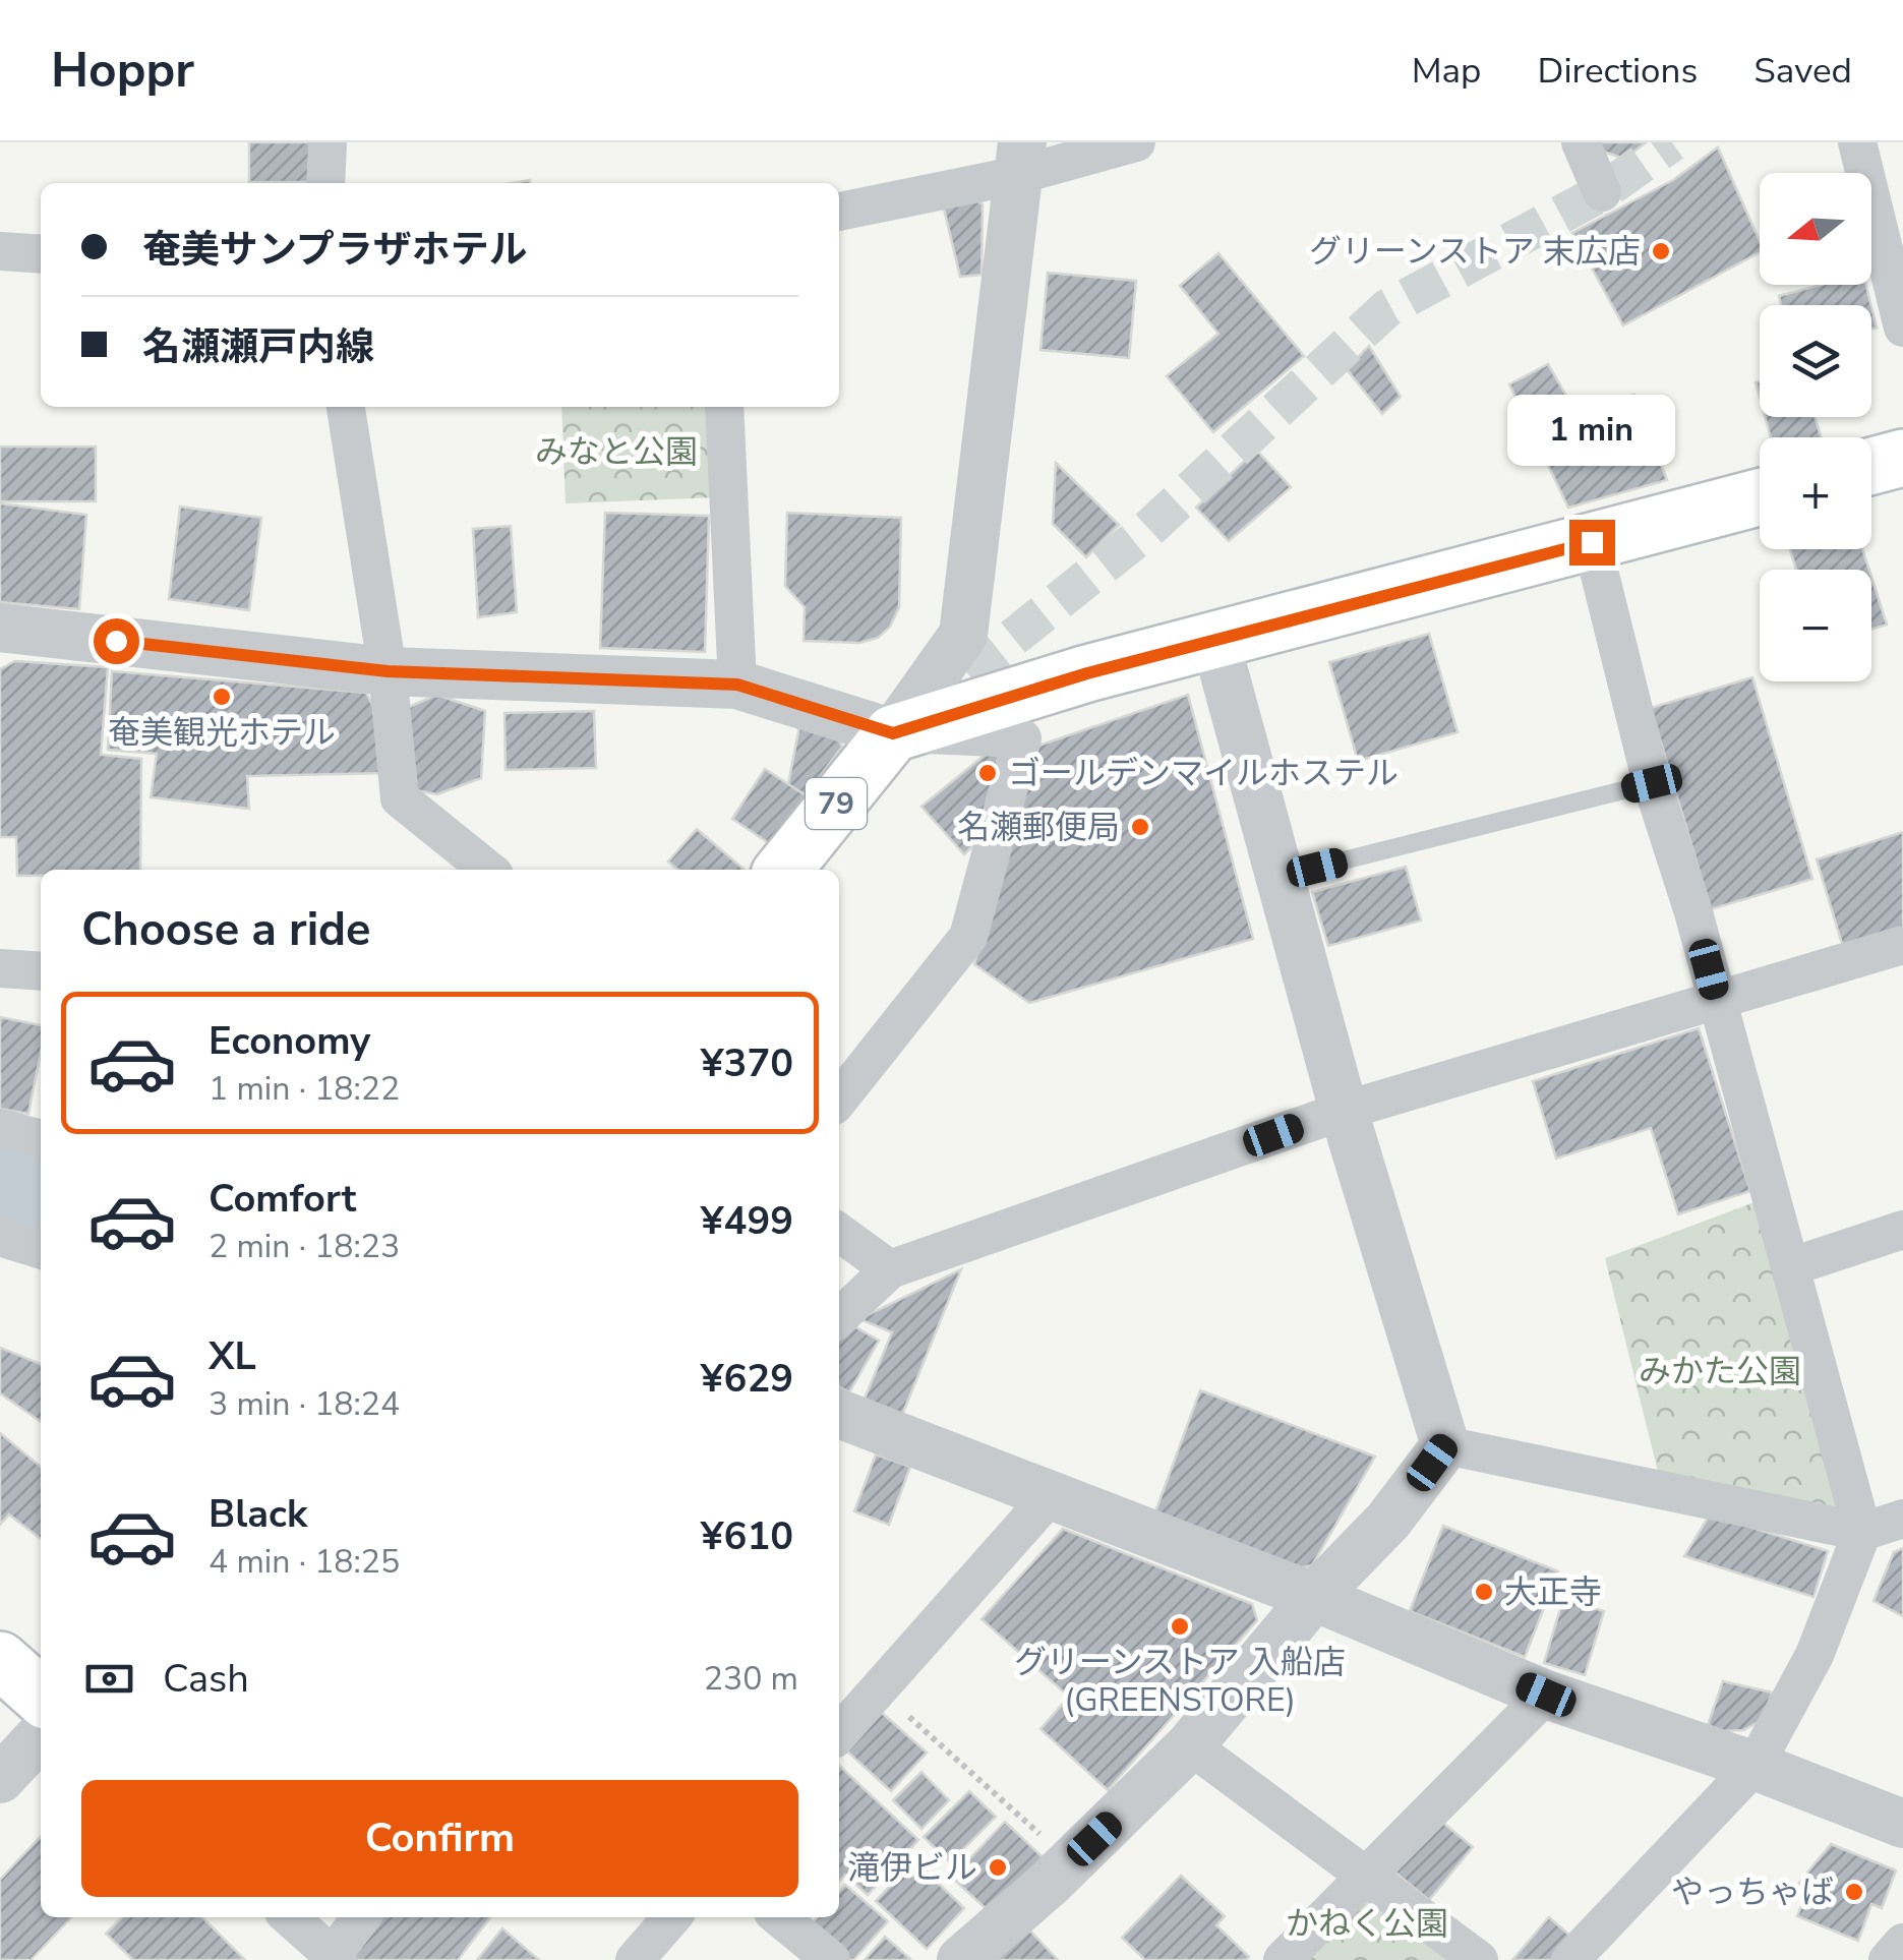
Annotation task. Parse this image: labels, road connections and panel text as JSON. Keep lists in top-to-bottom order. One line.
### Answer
{"streets":{"main road":["79"]},"parks":["みなと公園","みかた公園","かねく公園"],"places":["グリーンストア 末広店","奄美観光ホテル","ゴールデンマイルホステル","名瀬郵便局","大正寺","グリーンストア 入船店 (GREENSTORE)","滝伊ビル","やっちゃば"],"north":"left","page":{"header":"Hoppr","nav":["Map","Directions","Saved"],"map_buttons":["+","−"],"banner":["奄美サンプラザホテル","名瀬瀬戸内線"],"bubble":"1 min","heading":"Choose a ride","list":[{"name":"Economy","note":"1 min · 18:22","value":"¥370"},{"name":"Comfort","note":"2 min · 18:23","value":"¥499"},{"name":"XL","note":"3 min · 18:24","value":"¥629"},{"name":"Black","note":"4 min · 18:25","value":"¥610"}],"pay":["Cash","230 m"],"buttons":"Confirm"}}
